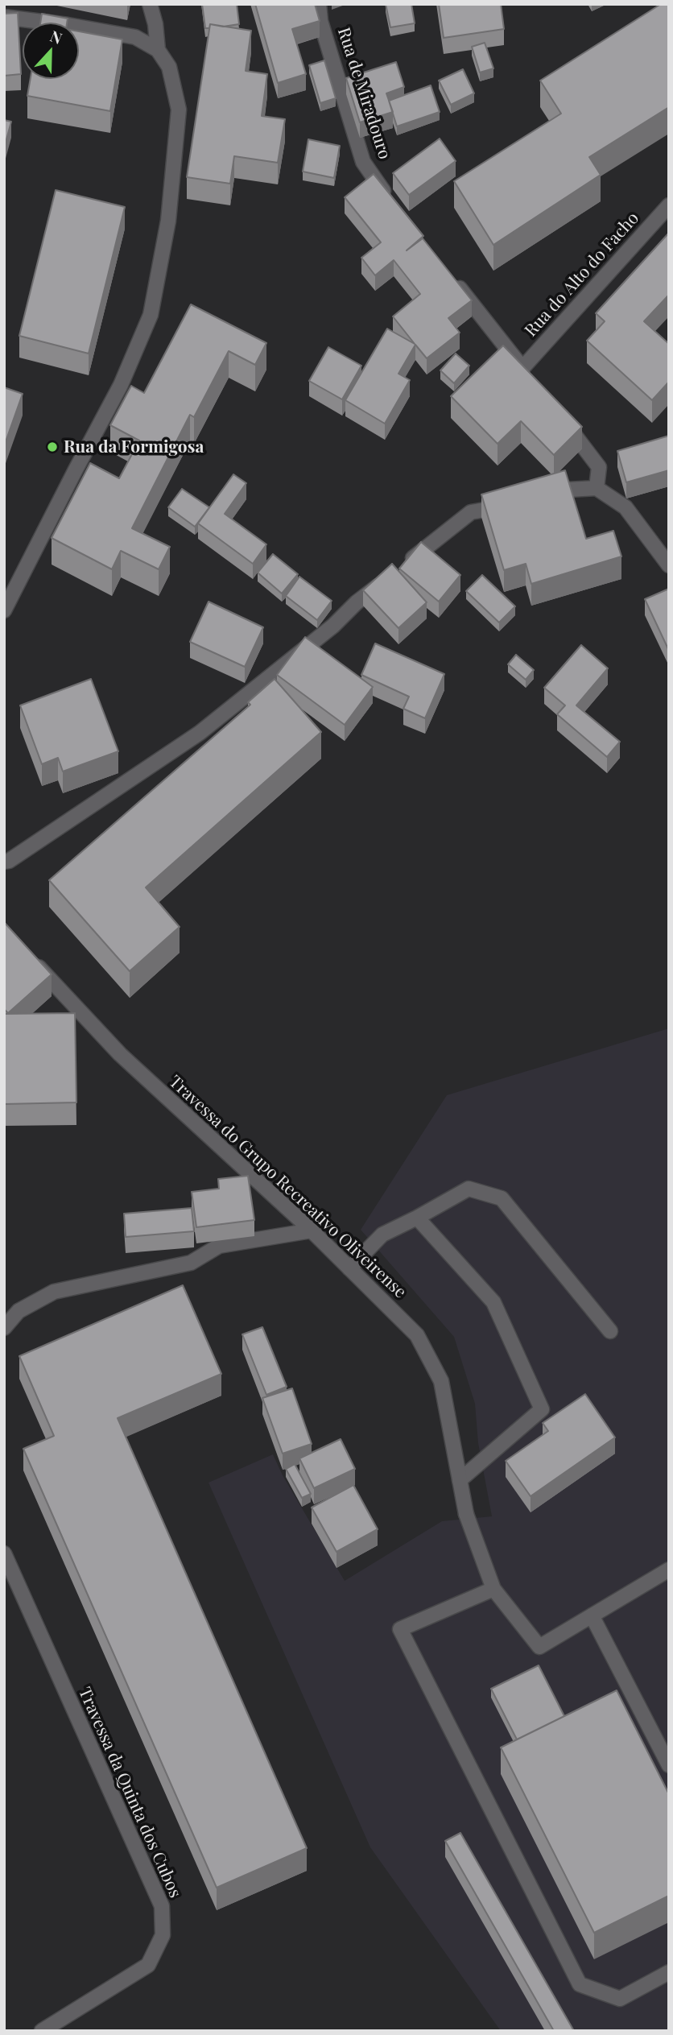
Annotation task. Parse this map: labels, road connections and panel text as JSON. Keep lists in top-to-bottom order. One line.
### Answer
{"streets":{"street":["Rua de Miradouro","Rua do Alto do Facho","Travessa do Grupo Recreativo Oliveirense","Travessa da Quinta dos Cubos"]},"places":["Rua da Formigosa"],"north":"top"}
